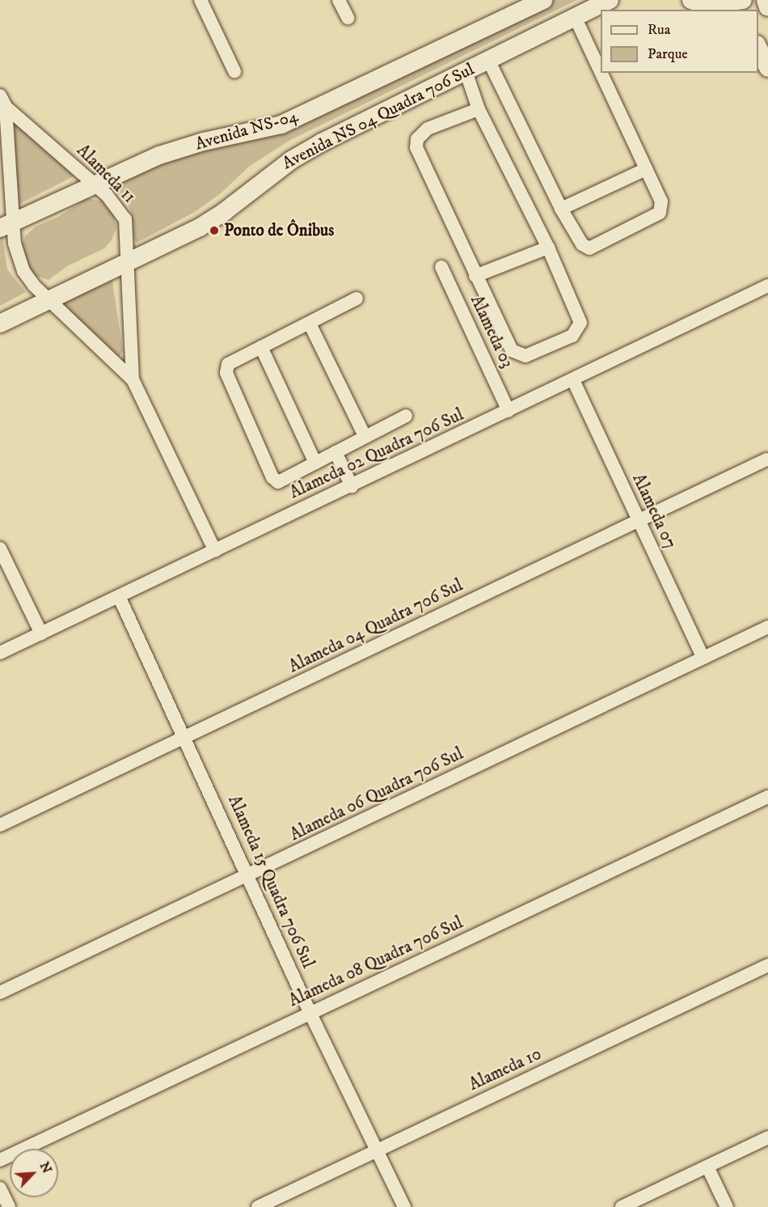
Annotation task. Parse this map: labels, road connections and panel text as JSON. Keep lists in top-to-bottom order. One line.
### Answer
{"streets":{"street":["Avenida NS 04 Quadra 706 Sul","Avenida NS-04","Alameda 11","Alameda 03","Alameda 02 Quadra 706 Sul","Alameda 07","Alameda 04 Quadra 706 Sul","Alameda 06 Quadra 706 Sul","Alameda 15 Quadra 706 Sul","Alameda 08 Quadra 706 Sul","Alameda 10"]},"crossings":[["Avenida NS 04 Quadra 706 Sul","Alameda 11"],["Avenida NS-04","Alameda 11"],["Alameda 11","Alameda 02 Quadra 706 Sul"],["Alameda 03","Alameda 02 Quadra 706 Sul"],["Alameda 02 Quadra 706 Sul","Alameda 07"],["Alameda 02 Quadra 706 Sul","Alameda 15 Quadra 706 Sul"],["Alameda 07","Alameda 04 Quadra 706 Sul"],["Alameda 07","Alameda 06 Quadra 706 Sul"],["Alameda 04 Quadra 706 Sul","Alameda 15 Quadra 706 Sul"],["Alameda 06 Quadra 706 Sul","Alameda 15 Quadra 706 Sul"],["Alameda 15 Quadra 706 Sul","Alameda 08 Quadra 706 Sul"],["Alameda 15 Quadra 706 Sul","Alameda 10"]],"places":["Ponto de Ônibus"],"legend":["Rua","Parque"],"north":"top right"}
